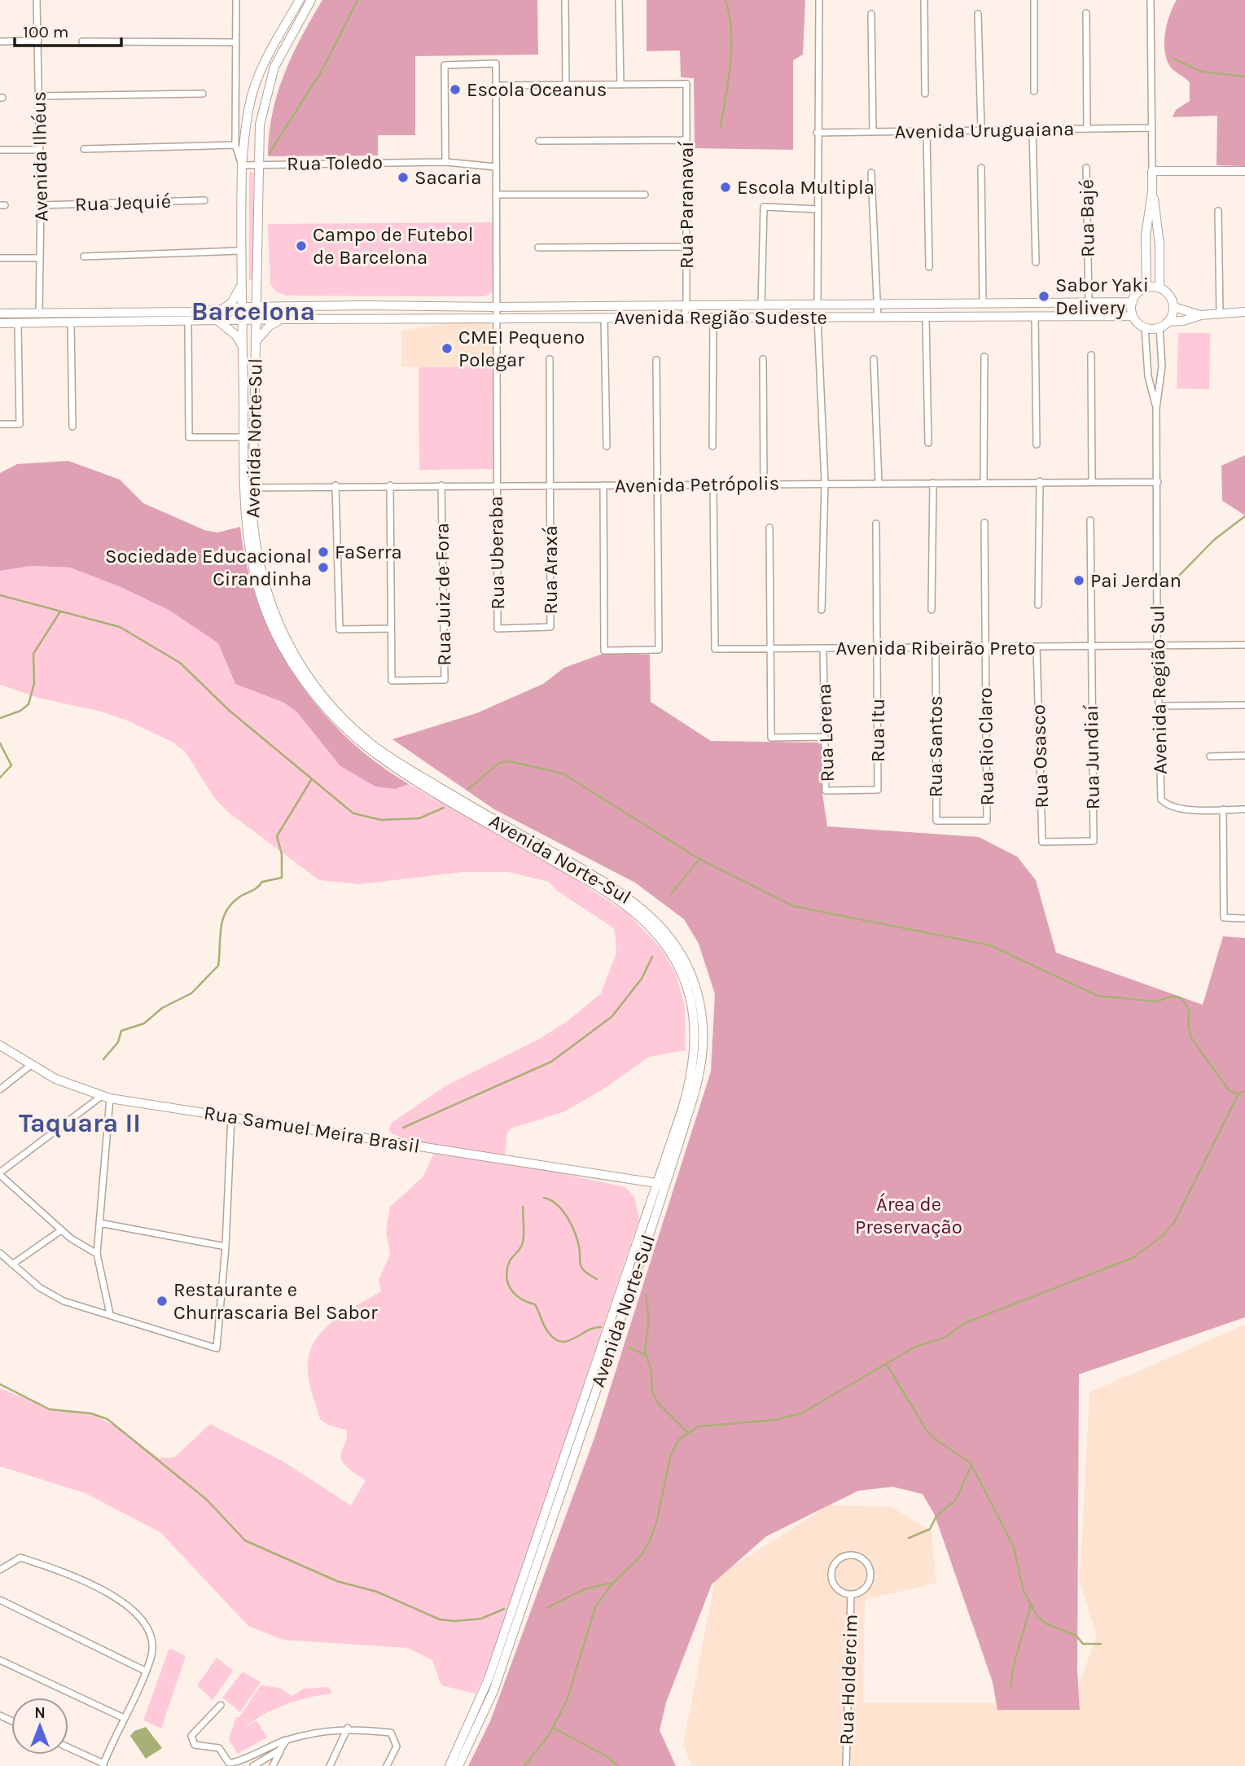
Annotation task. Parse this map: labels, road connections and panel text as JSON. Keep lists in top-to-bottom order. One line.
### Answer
{"streets":{"main road":["Avenida Região Sudeste","Avenida Norte-Sul","Rua Samuel Meira Brasil"],"street":["Avenida Uruguaiana","Avenida Ilhéus","Rua Toledo","Rua Jequié","Rua Paranavaí","Rua Bajé","Avenida Petrópolis","Rua Uberaba","Rua Araxá","Rua Juiz de Fora","Avenida Ribeirão Preto","Avenida Região Sul","Rua Itu","Rua Lorena","Rua Santos","Rua Rio Claro","Rua Osasco","Rua Jundiaí","Rua Holdercim"]},"crossings":[["Avenida Ilhéus","Rua Jequié"],["Avenida Ilhéus","Avenida Região Sudeste"],["Rua Toledo","Avenida Norte-Sul"],["Rua Paranavaí","Avenida Região Sudeste"],["Rua Bajé","Avenida Região Sudeste"],["Avenida Região Sudeste","Avenida Norte-Sul"],["Avenida Região Sudeste","Avenida Região Sul"],["Avenida Norte-Sul","Avenida Petrópolis"],["Avenida Norte-Sul","Rua Samuel Meira Brasil"],["Avenida Petrópolis","Rua Uberaba"],["Avenida Petrópolis","Rua Araxá"],["Avenida Petrópolis","Rua Juiz de Fora"],["Avenida Petrópolis","Avenida Ribeirão Preto"],["Avenida Petrópolis","Avenida Região Sul"],["Rua Uberaba","Rua Araxá"],["Avenida Ribeirão Preto","Avenida Região Sul"],["Avenida Ribeirão Preto","Rua Itu"],["Avenida Ribeirão Preto","Rua Lorena"],["Avenida Ribeirão Preto","Rua Santos"],["Avenida Ribeirão Preto","Rua Rio Claro"],["Avenida Ribeirão Preto","Rua Osasco"],["Avenida Ribeirão Preto","Rua Jundiaí"],["Rua Itu","Rua Lorena"],["Rua Santos","Rua Rio Claro"],["Rua Osasco","Rua Jundiaí"]],"districts":["Barcelona","Taquara II"],"parks":["Área de Preservação"],"places":["Escola Oceanus","Sacaria","Escola Multipla","Campo de Futebol de Barcelona","Sabor Yaki Delivery","CMEI Pequeno Polegar","FaSerra","Sociedade Educacional Cirandinha","Pai Jerdan","Restaurante e Churrascaria Bel Sabor"],"scale_bar":"100 m","north":"top"}
